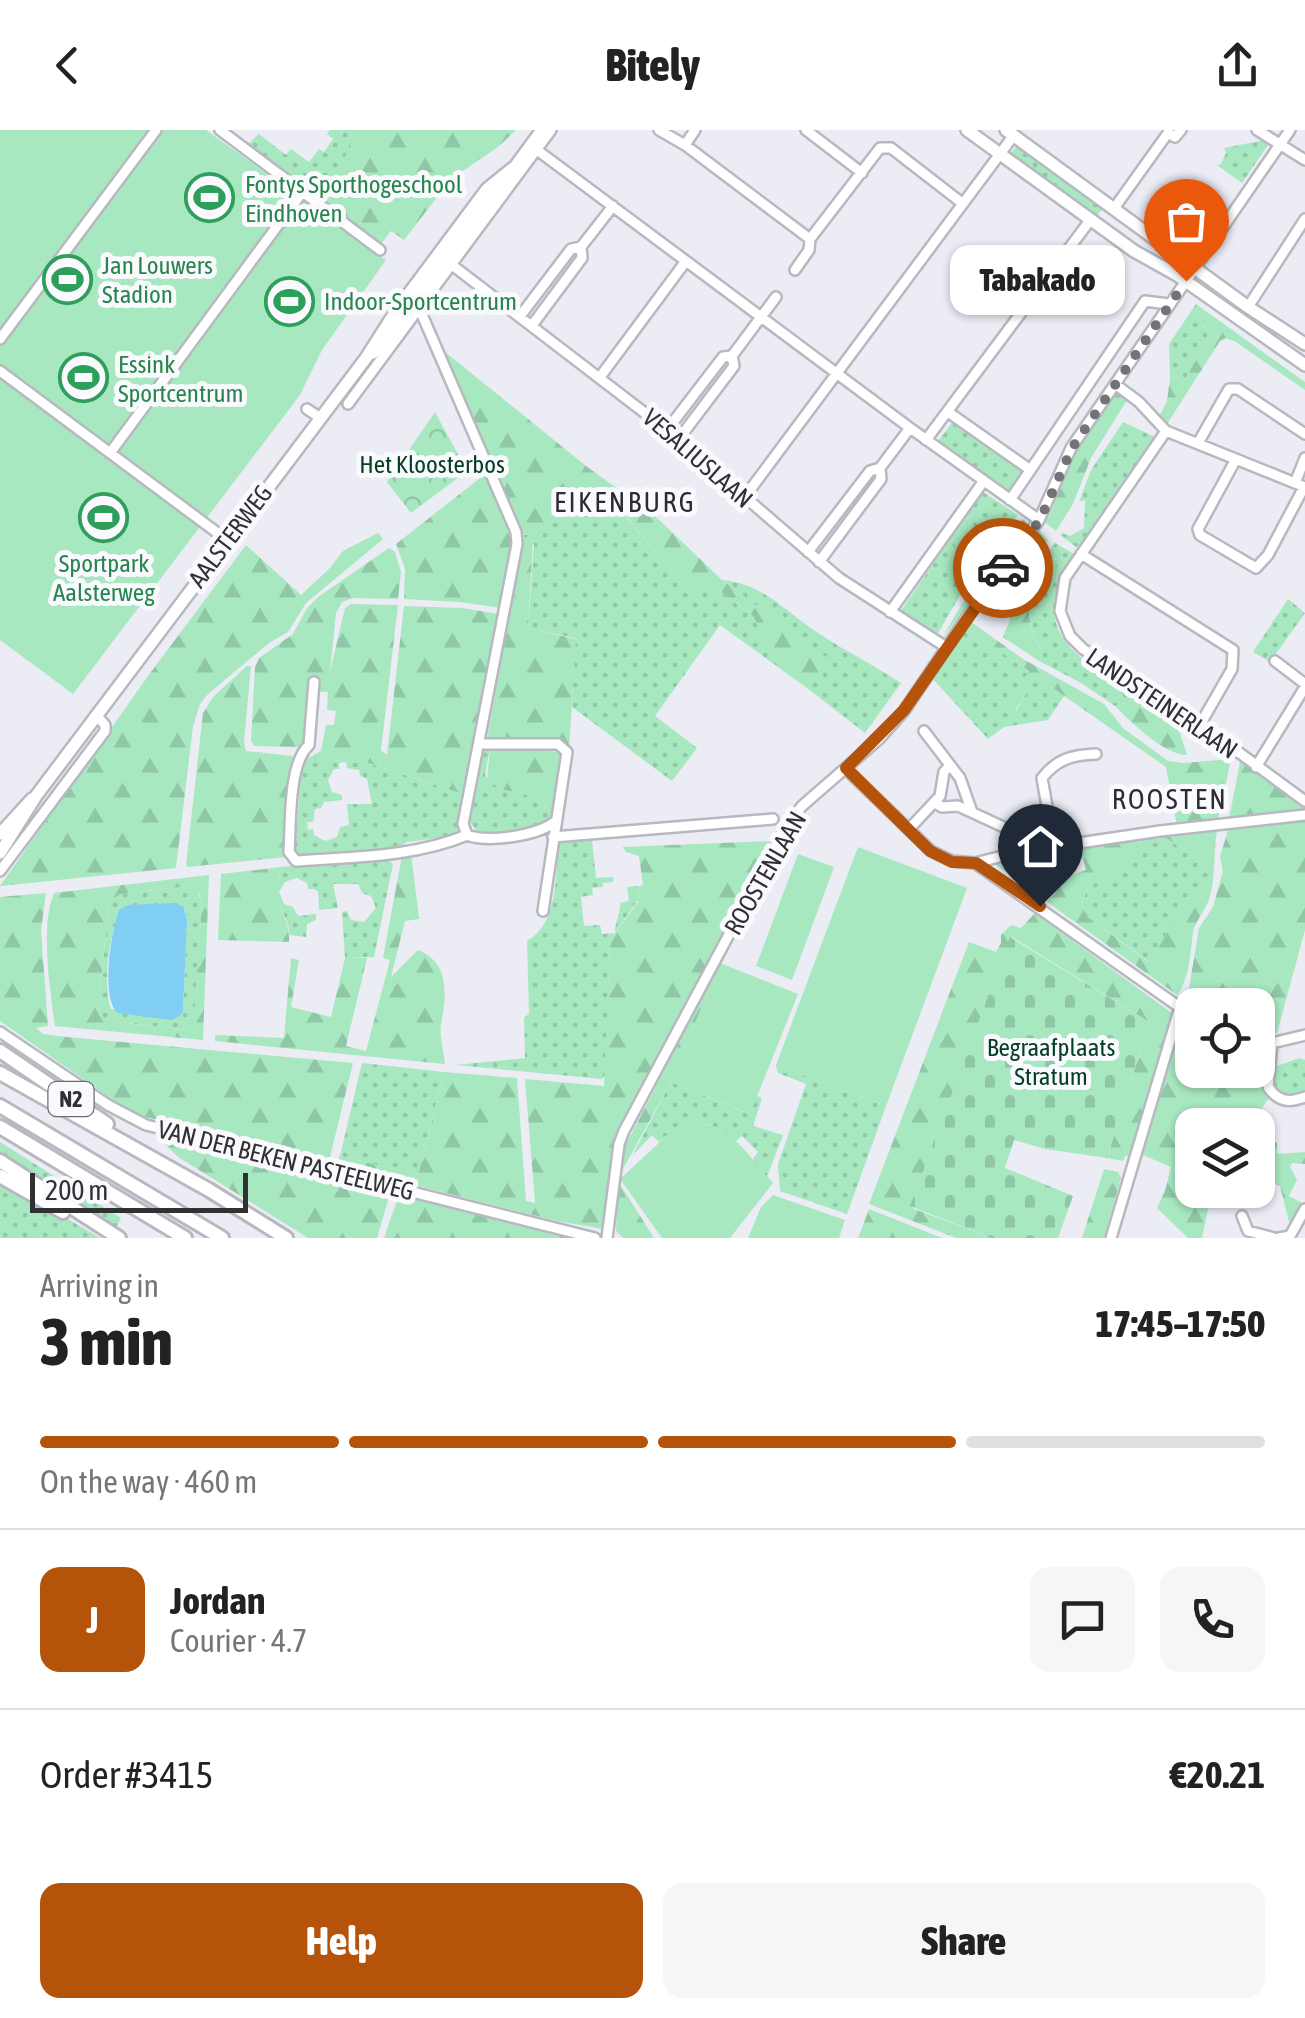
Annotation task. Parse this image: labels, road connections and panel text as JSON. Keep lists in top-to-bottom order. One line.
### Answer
{"streets":{"highway":["N2"],"main road":["AALSTERWEG"],"street":["VESALIUSLAAN","LANDSTEINERLAAN","ROOSTENLAAN","VAN DER BEKEN PASTEELWEG"]},"crossings":[["VESALIUSLAAN","AALSTERWEG"],["VESALIUSLAAN","ROOSTENLAAN"]],"districts":["EIKENBURG","ROOSTEN"],"parks":["Het Kloosterbos","Begraafplaats Stratum"],"places":{"sports":["Fontys Sporthogeschool Eindhoven","Jan Louwers Stadion","Indoor-Sportcentrum","Essink Sportcentrum","Sportpark Aalsterweg"],"other":["Tabakado"]},"scale_bar":"200 m","page":{"header":"Bitely","bubble":"Tabakado","scale":"200 m","heading":["3 min","Arriving in","17:45–17:50"],"panel":["Jordan","Courier · 4.7","Order #3415","€20.21"],"bar":"On the way · 460 m","round":"J","buttons":["Help","Share"]}}
